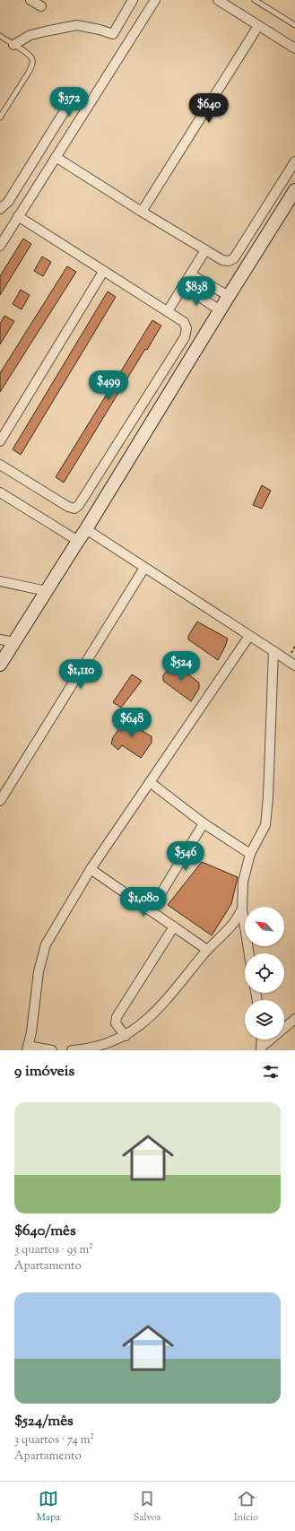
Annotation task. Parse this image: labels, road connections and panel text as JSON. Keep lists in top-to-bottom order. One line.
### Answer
{"north":"top left","page":{"price":["$372","$640","$838","$499","$524","$1,110","$648","$546","$1,080"],"heading":"9 imóveis","list":[{"name":"$640/mês","note":"3 quartos · 95 m² · Apartamento"},{"name":"$524/mês","note":"3 quartos · 74 m² · Apartamento"}],"tabs":["Mapa","Salvos","Início"]}}
